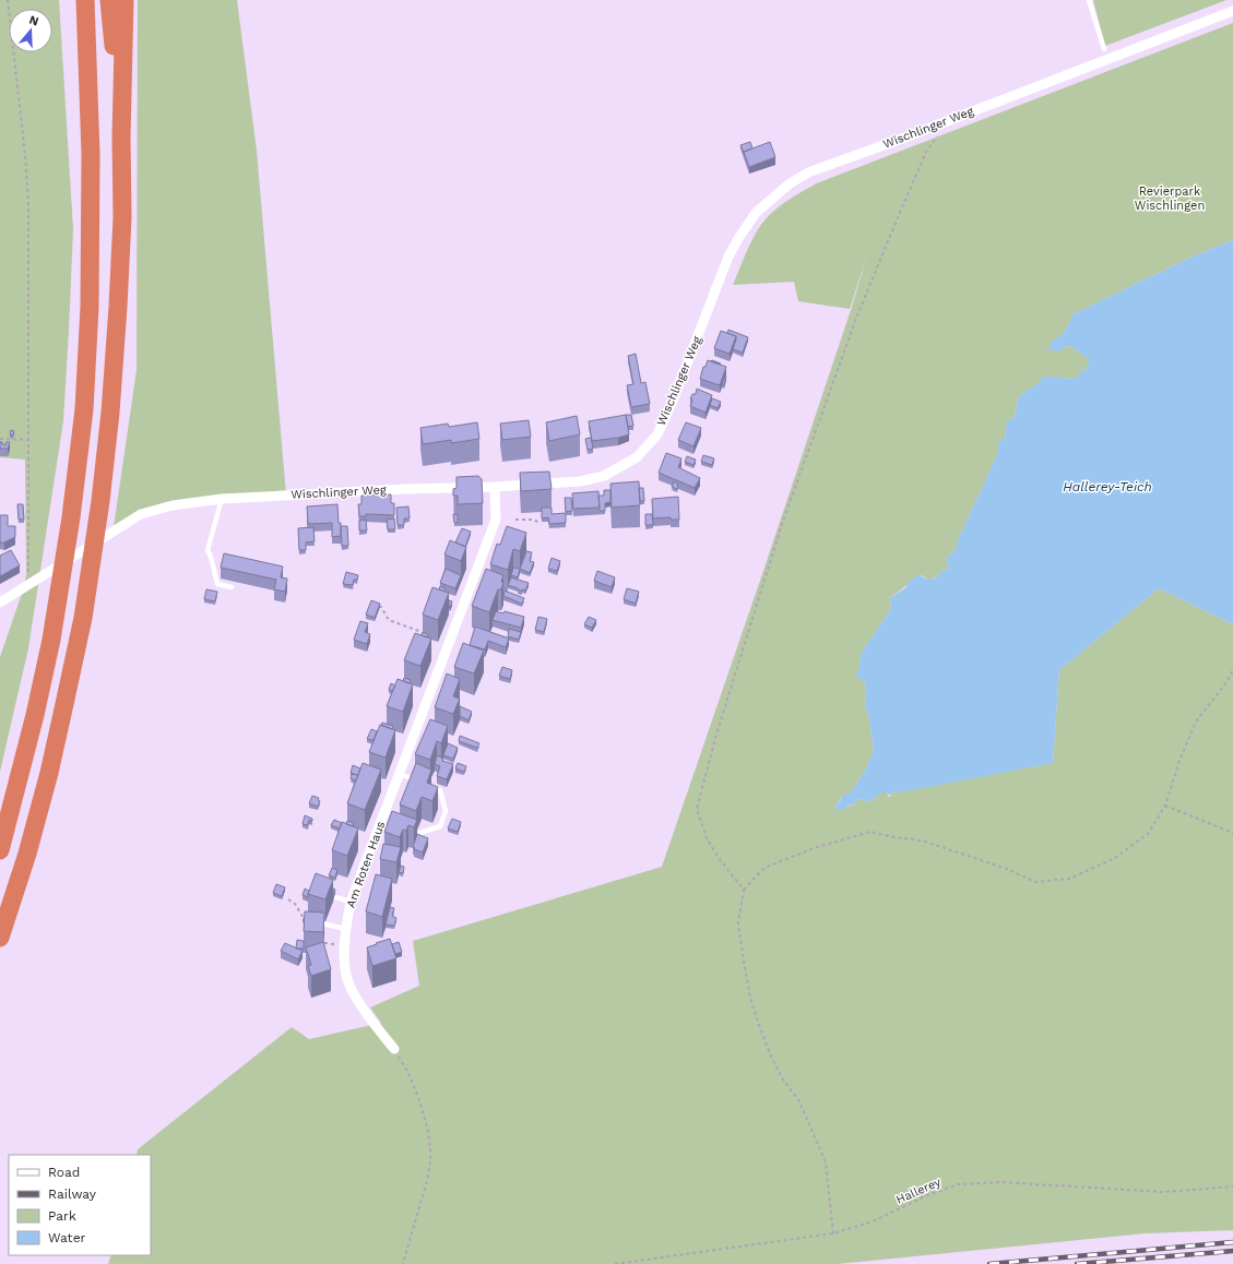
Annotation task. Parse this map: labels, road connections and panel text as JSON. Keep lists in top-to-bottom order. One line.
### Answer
{"streets":{"street":["Wischlinger Weg","Am Roten Haus"],"path":["Hallerey"]},"crossings":[["Wischlinger Weg","Am Roten Haus"]],"water":["Hallerey-Teich"],"parks":["Revierpark Wischlingen"],"legend":["Road","Railway","Park","Water"],"north":"top"}
